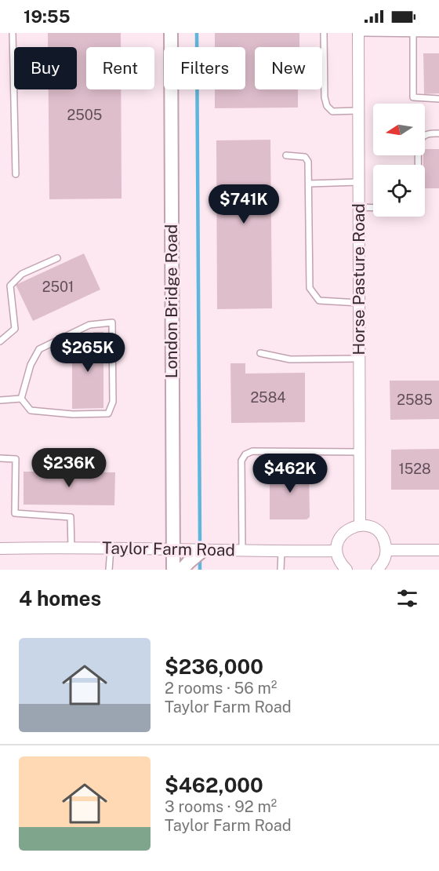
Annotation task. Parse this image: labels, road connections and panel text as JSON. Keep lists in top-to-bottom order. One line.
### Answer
{"streets":{"street":["Horse Pasture Road","London Bridge Road","Taylor Farm Road"]},"crossings":[["London Bridge Road","Taylor Farm Road"]],"house_numbers":["2505","2501","2584","2585","1528"],"north":"left","page":{"status":"19:55","chip":["Buy","Rent","Filters","New"],"price":["$741K","$265K","$236K","$462K"],"heading":"4 homes","list":[{"name":"$236,000","note":"2 rooms · 56 m² · Taylor Farm Road"},{"name":"$462,000","note":"3 rooms · 92 m² · Taylor Farm Road"}]}}
